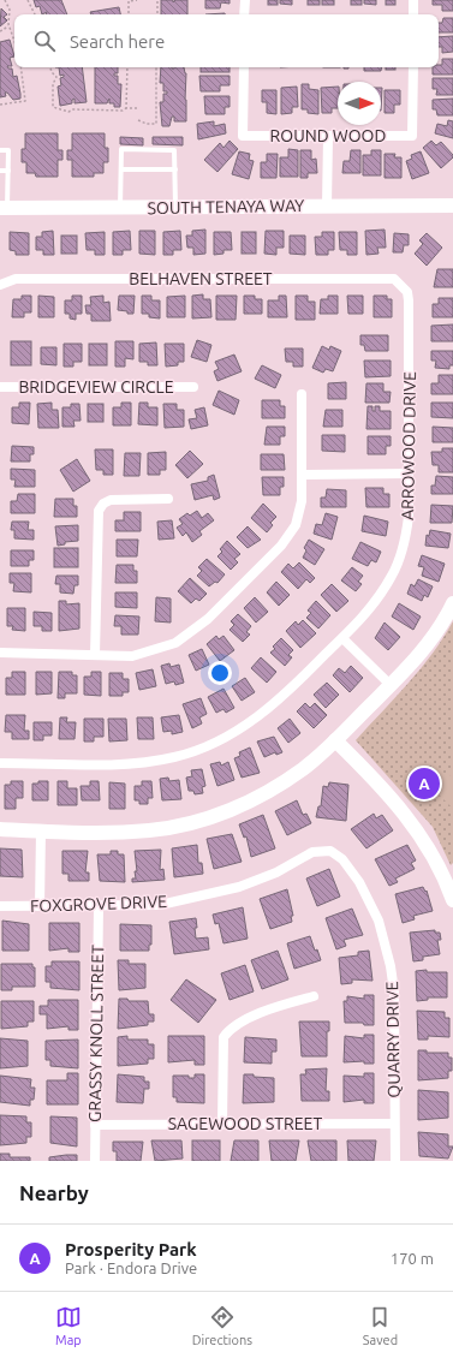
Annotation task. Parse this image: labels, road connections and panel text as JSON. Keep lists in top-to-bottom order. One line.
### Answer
{"streets":{"street":["ROUND WOOD","SOUTH TENAYA WAY","BELHAVEN STREET","BRIDGEVIEW CIRCLE","ARROWOOD DRIVE","FOXGROVE DRIVE","GRASSY KNOLL STREET","QUARRY DRIVE","SAGEWOOD STREET"]},"crossings":[["BELHAVEN STREET","ARROWOOD DRIVE"],["FOXGROVE DRIVE","GRASSY KNOLL STREET"],["FOXGROVE DRIVE","QUARRY DRIVE"],["GRASSY KNOLL STREET","SAGEWOOD STREET"],["QUARRY DRIVE","SAGEWOOD STREET"]],"north":"right","page":{"search":"Search here","pins":"A","heading":"Nearby","list":[{"mark":"A","name":"Prosperity Park","note":"Park · Endora Drive","value":"170 m"}],"nav":["Map","Directions","Saved"]}}
